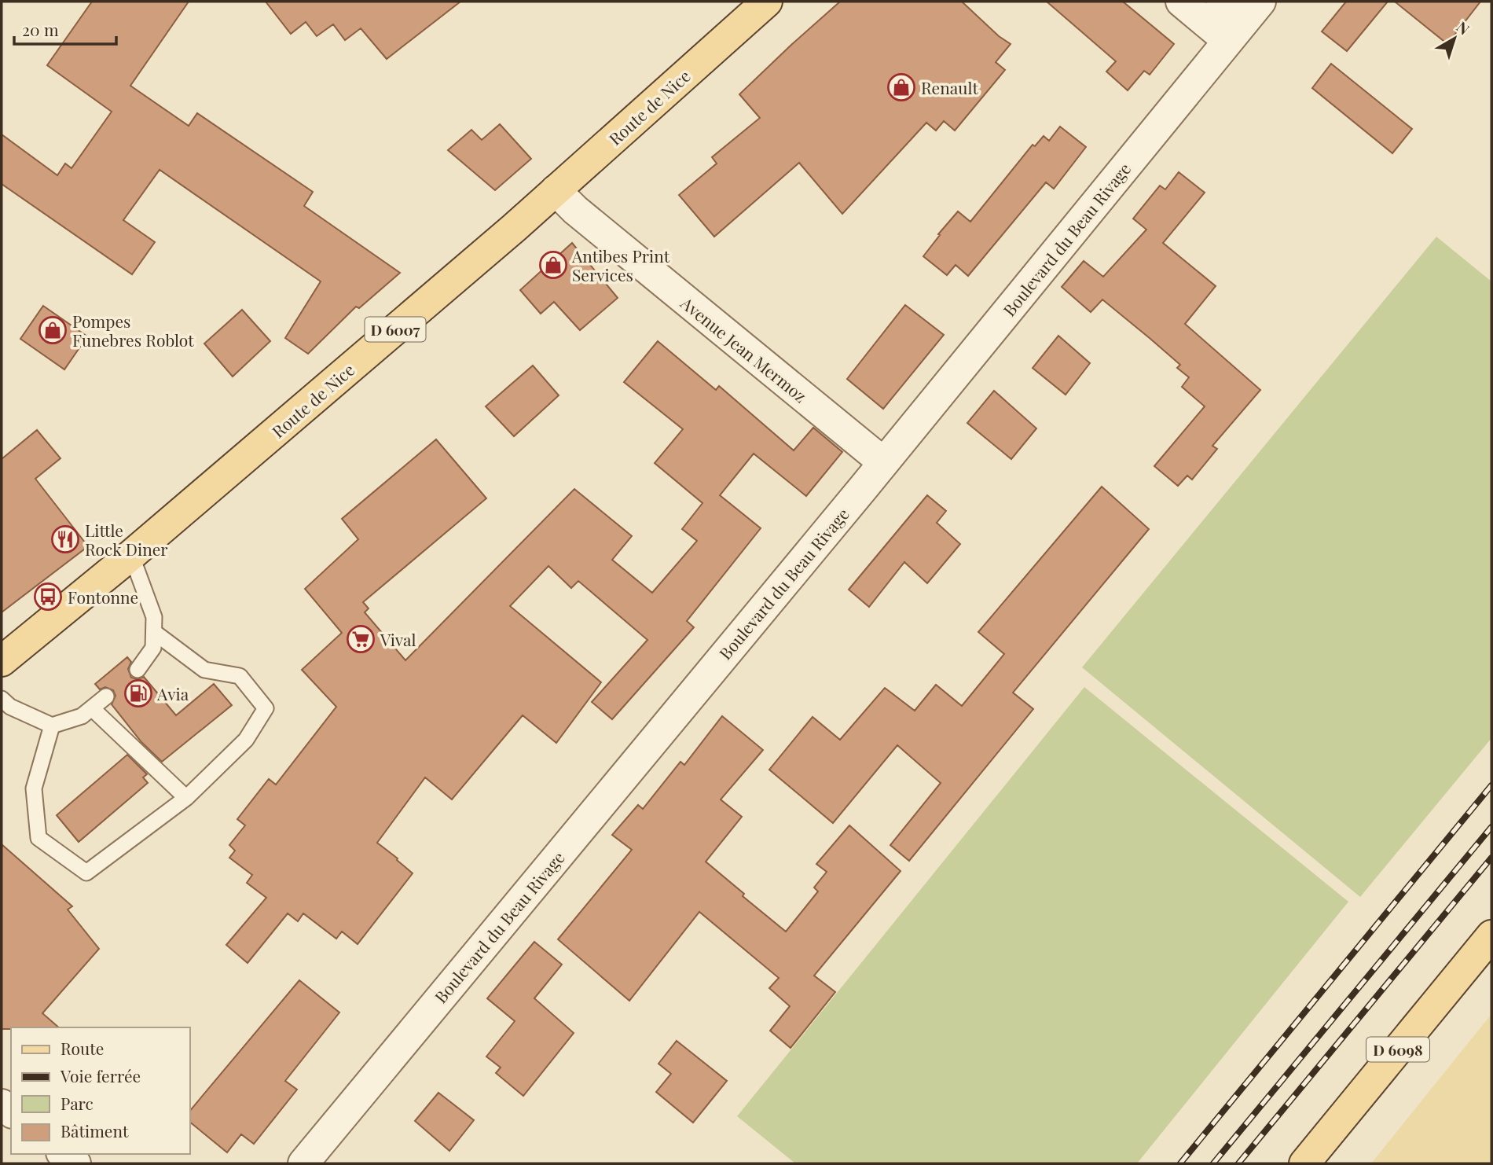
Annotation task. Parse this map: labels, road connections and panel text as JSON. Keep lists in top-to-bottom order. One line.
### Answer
{"streets":{"main road":["Route de Nice","D 6007","D 6098"],"street":["Boulevard du Beau Rivage","Avenue Jean Mermoz"]},"crossings":[["Route de Nice","Avenue Jean Mermoz"],["Boulevard du Beau Rivage","Avenue Jean Mermoz"]],"places":{"shop":["Renault","Antibes Print Services","Pompes Funebres Roblot"],"restaurant":["Little Rock Diner"],"bus stop":["Fontonne"],"supermarket":["Vival"],"fuel station":["Avia"]},"legend":["Route","Voie ferrée","Parc","Bâtiment"],"scale_bar":"20 m","north":"top right"}
